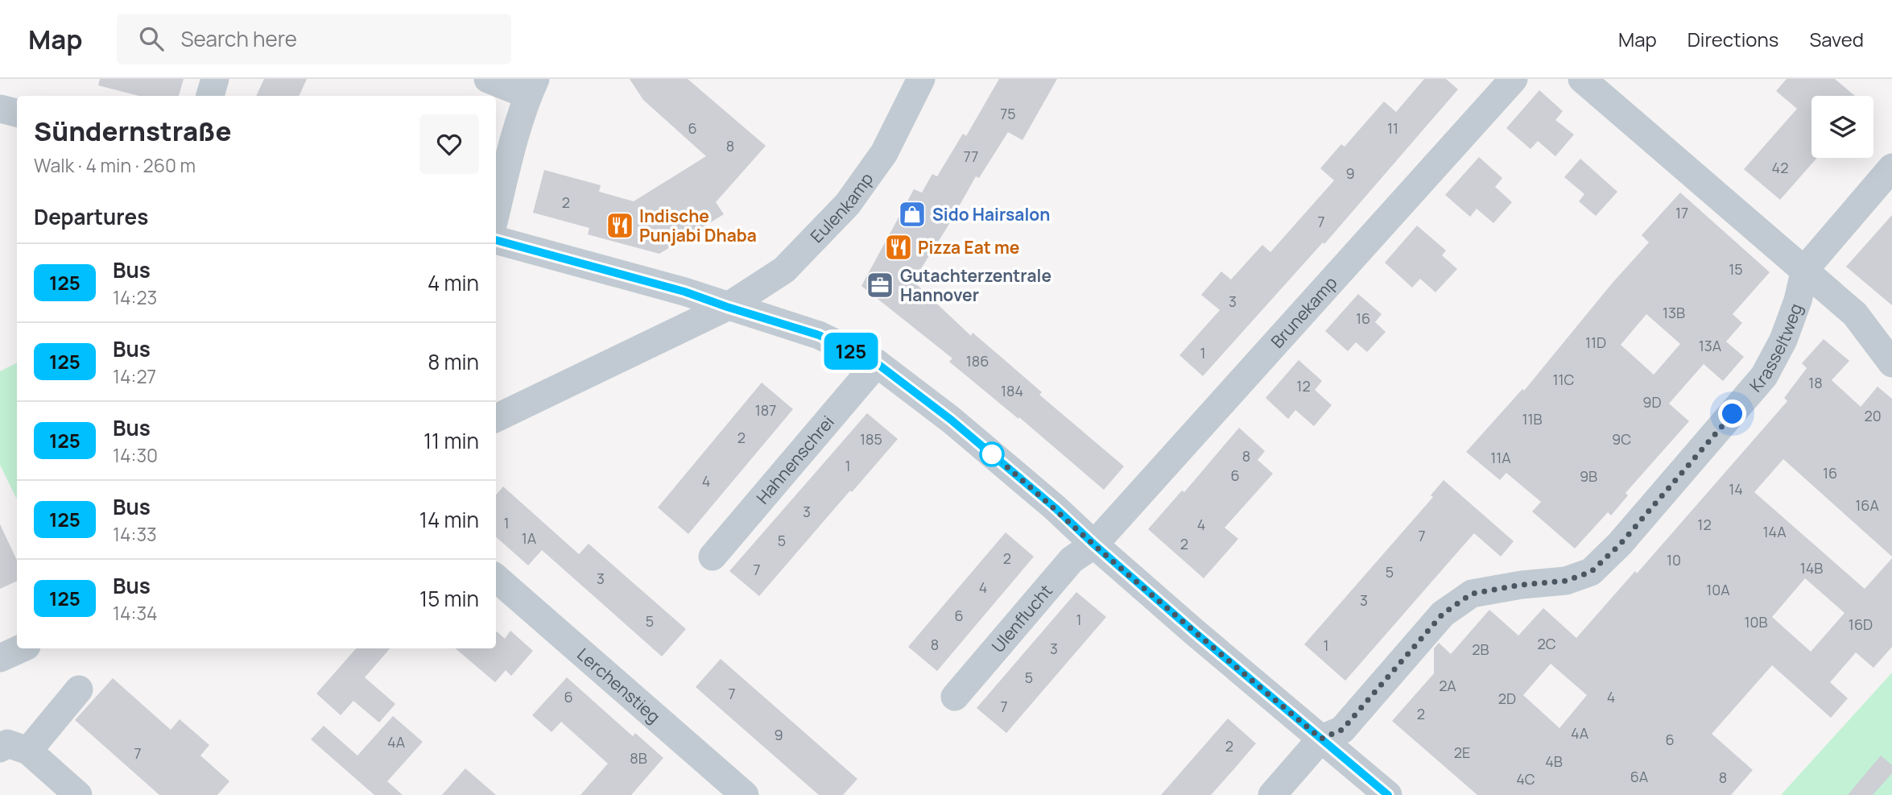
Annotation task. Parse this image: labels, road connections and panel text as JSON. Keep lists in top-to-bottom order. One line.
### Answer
{"streets":{"street":["Eulenkamp","Brunekamp","Krasseltweg","Hahnenschrei","Ulenflucht","Lerchenstieg"]},"crossings":[["Brunekamp","Ulenflucht"]],"places":{"shop":["Sido Hairsalon"],"restaurant":["Indische Punjabi Dhaba","Pizza Eat me"],"office":["Gutachterzentrale Hannover"]},"lines":["bus line 125"],"house_numbers":["75","6","11","8","77","42","9","2","17","7","15","3","13B","16","11D","13A","1","186","11C","18","12","184","9D","187","20","11B","2","185","9C","8","11A","1","16","6","9B","4","14","16A","3","1","4","12","14A","7","1A","5","2","2","10","14B","7","5","3","4","10A","3","6","1","5","10B","16D","2C","8","1","3","2B","5","2A","7","6","4","2D","7","2","4A","9","6","4A","2","2E","7","8B","4B","6A","8","4C"],"page":{"header":"Map","search":"Search here","nav":["Map","Directions","Saved"],"on_map":"125","heading":[["Sündernstraße","Walk · 4 min · 260 m"],"Departures"],"list":[{"mark":"125","name":"Bus","note":"14:23","value":"4 min"},{"mark":"125","name":"Bus","note":"14:27","value":"8 min"},{"mark":"125","name":"Bus","note":"14:30","value":"11 min"},{"mark":"125","name":"Bus","note":"14:33","value":"14 min"},{"mark":"125","name":"Bus","note":"14:34","value":"15 min"}]}}
